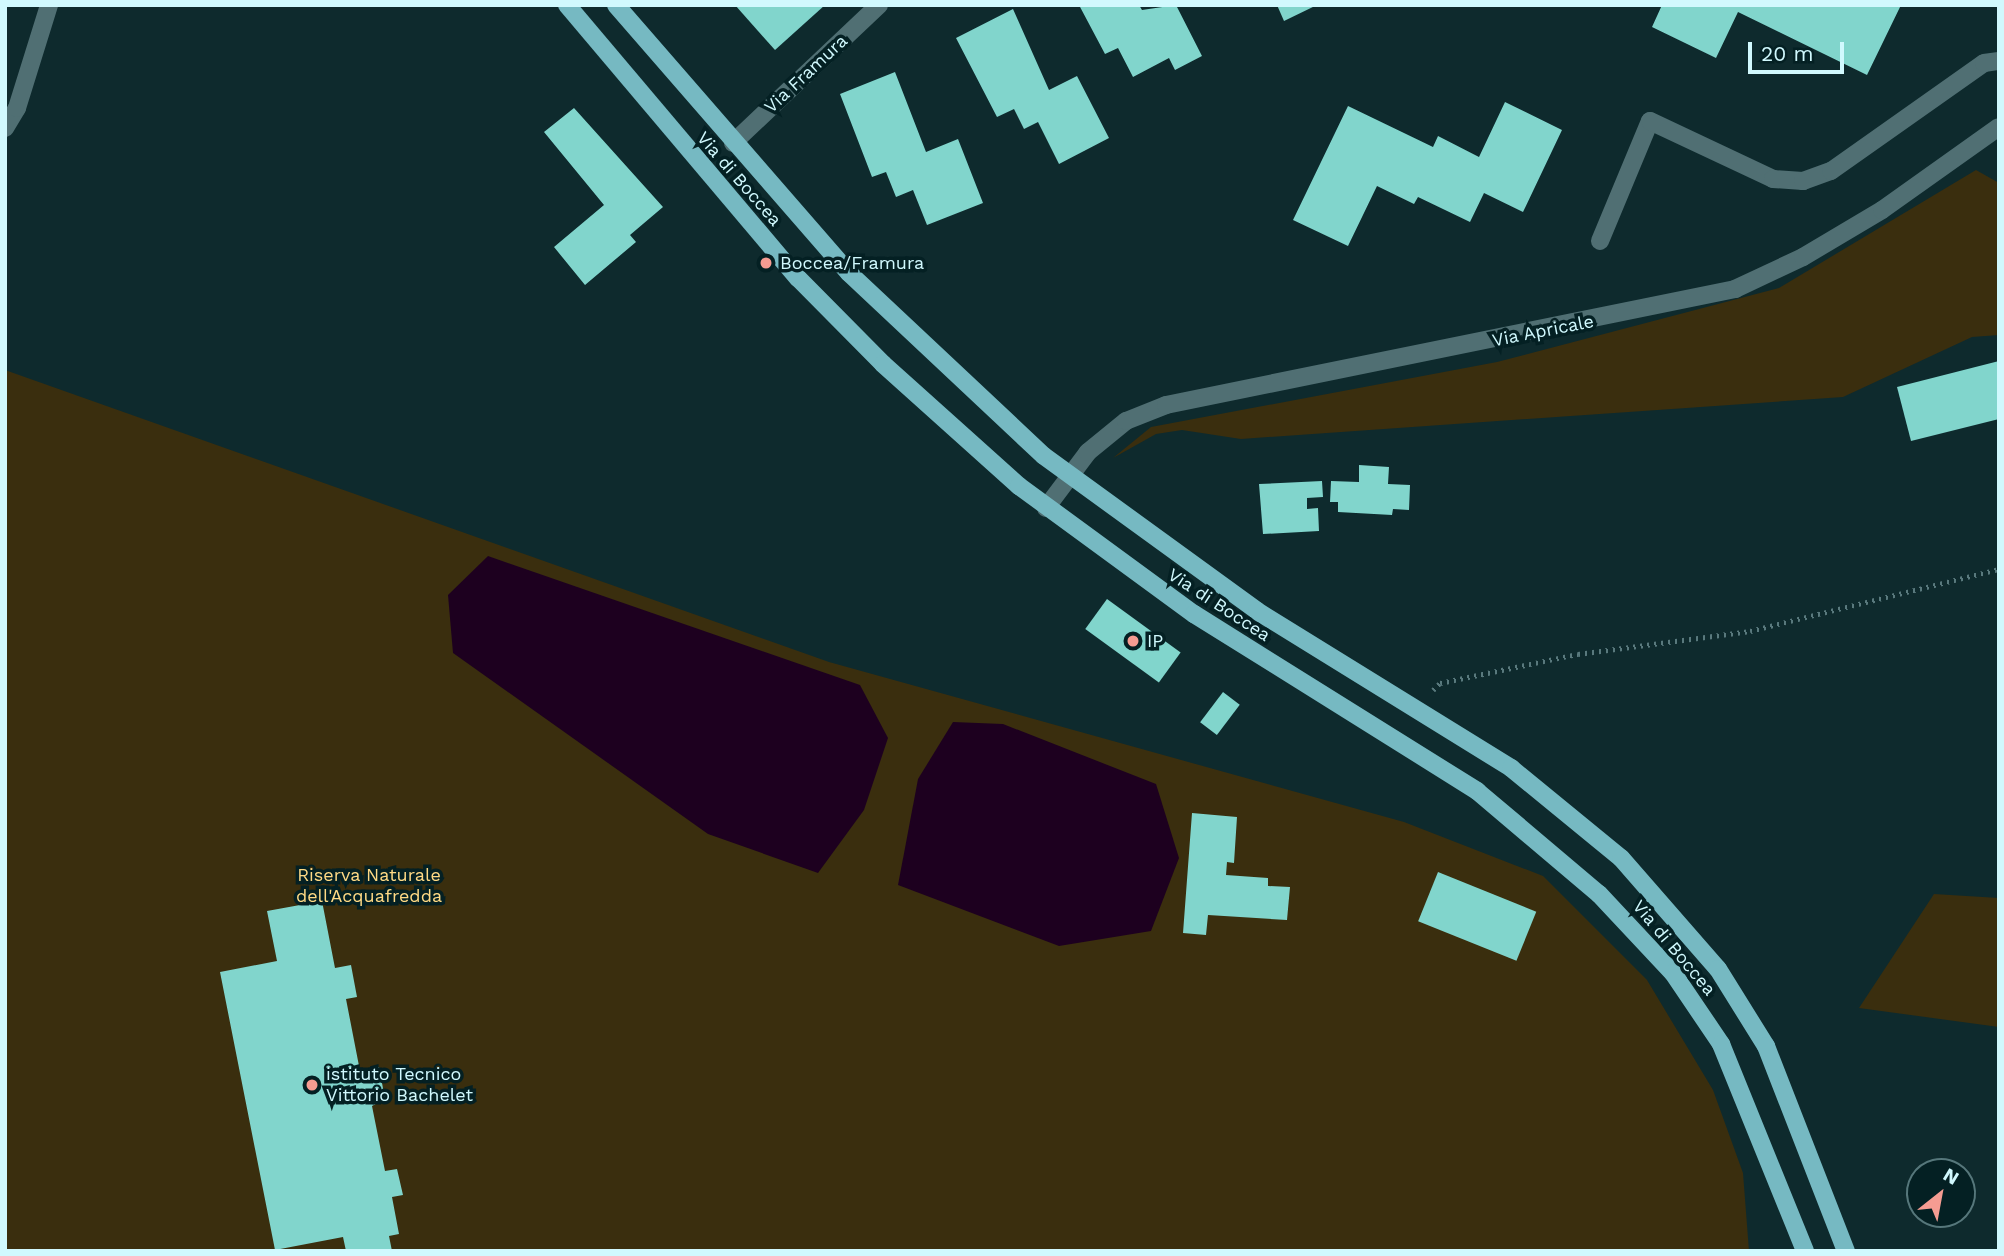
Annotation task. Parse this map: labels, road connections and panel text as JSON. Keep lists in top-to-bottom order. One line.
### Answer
{"streets":{"main road":["Via di Boccea"],"street":["Via Framura","Via Apricale"]},"crossings":[["Via Framura","Via di Boccea"],["Via di Boccea","Via Apricale"]],"parks":["Riserva Naturale dell'Acquafredda"],"places":["Boccea/Framura","IP","istituto Tecnico Vittorio Bachelet"],"scale_bar":"20 m","north":"top right"}
